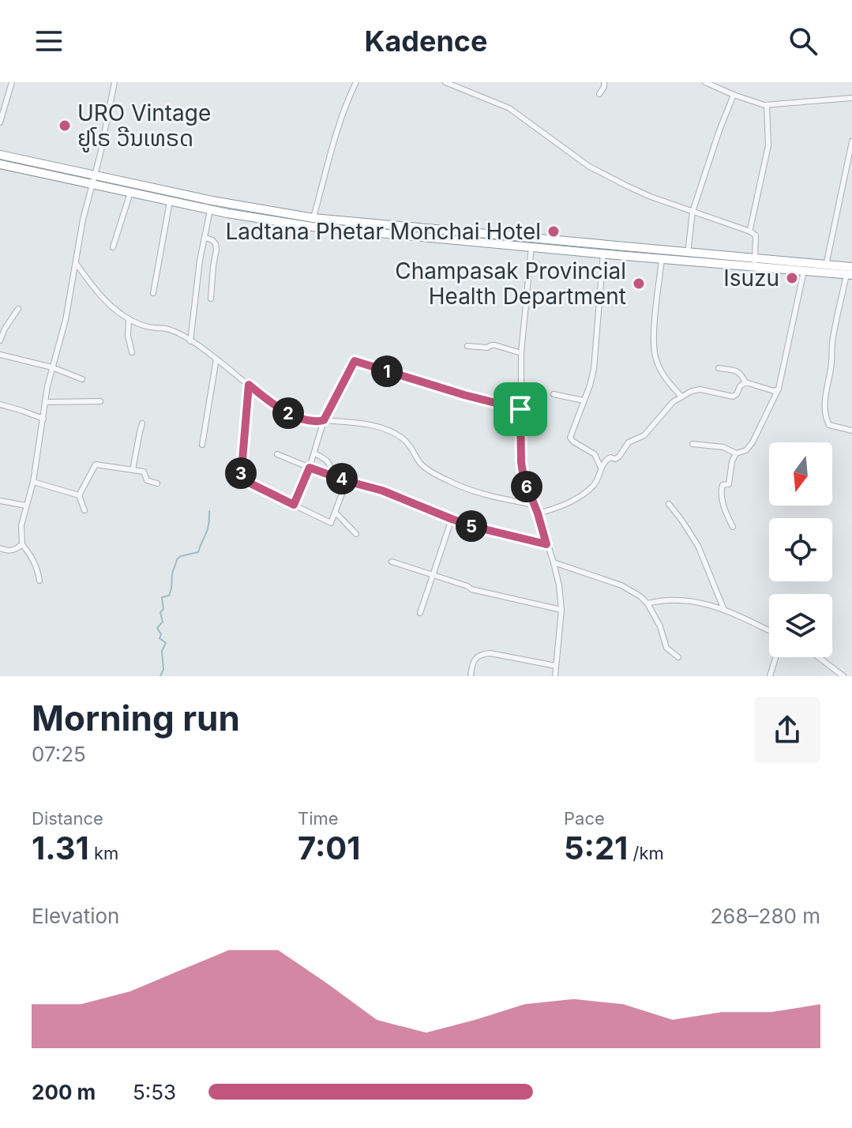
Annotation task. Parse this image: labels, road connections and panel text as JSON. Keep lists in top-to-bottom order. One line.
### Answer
{"places":["URO Vintage ຢູໂຣ ວີນເທຣດ","Ladtana Phetar Monchai Hotel","Isuzu","Champasak Provincial Health Department"],"north":"bottom","page":{"header":"Kadence","pins":["1","2","3","4","6","5"],"heading":["Morning run","07:25"],"stats":[["Distance","1.31 km"],["Time","7:01"],["Pace","5:21 /km"]],"chart":["Elevation","268–280 m"],"list":[{"name":"200 m","note":"5:53"}]}}
